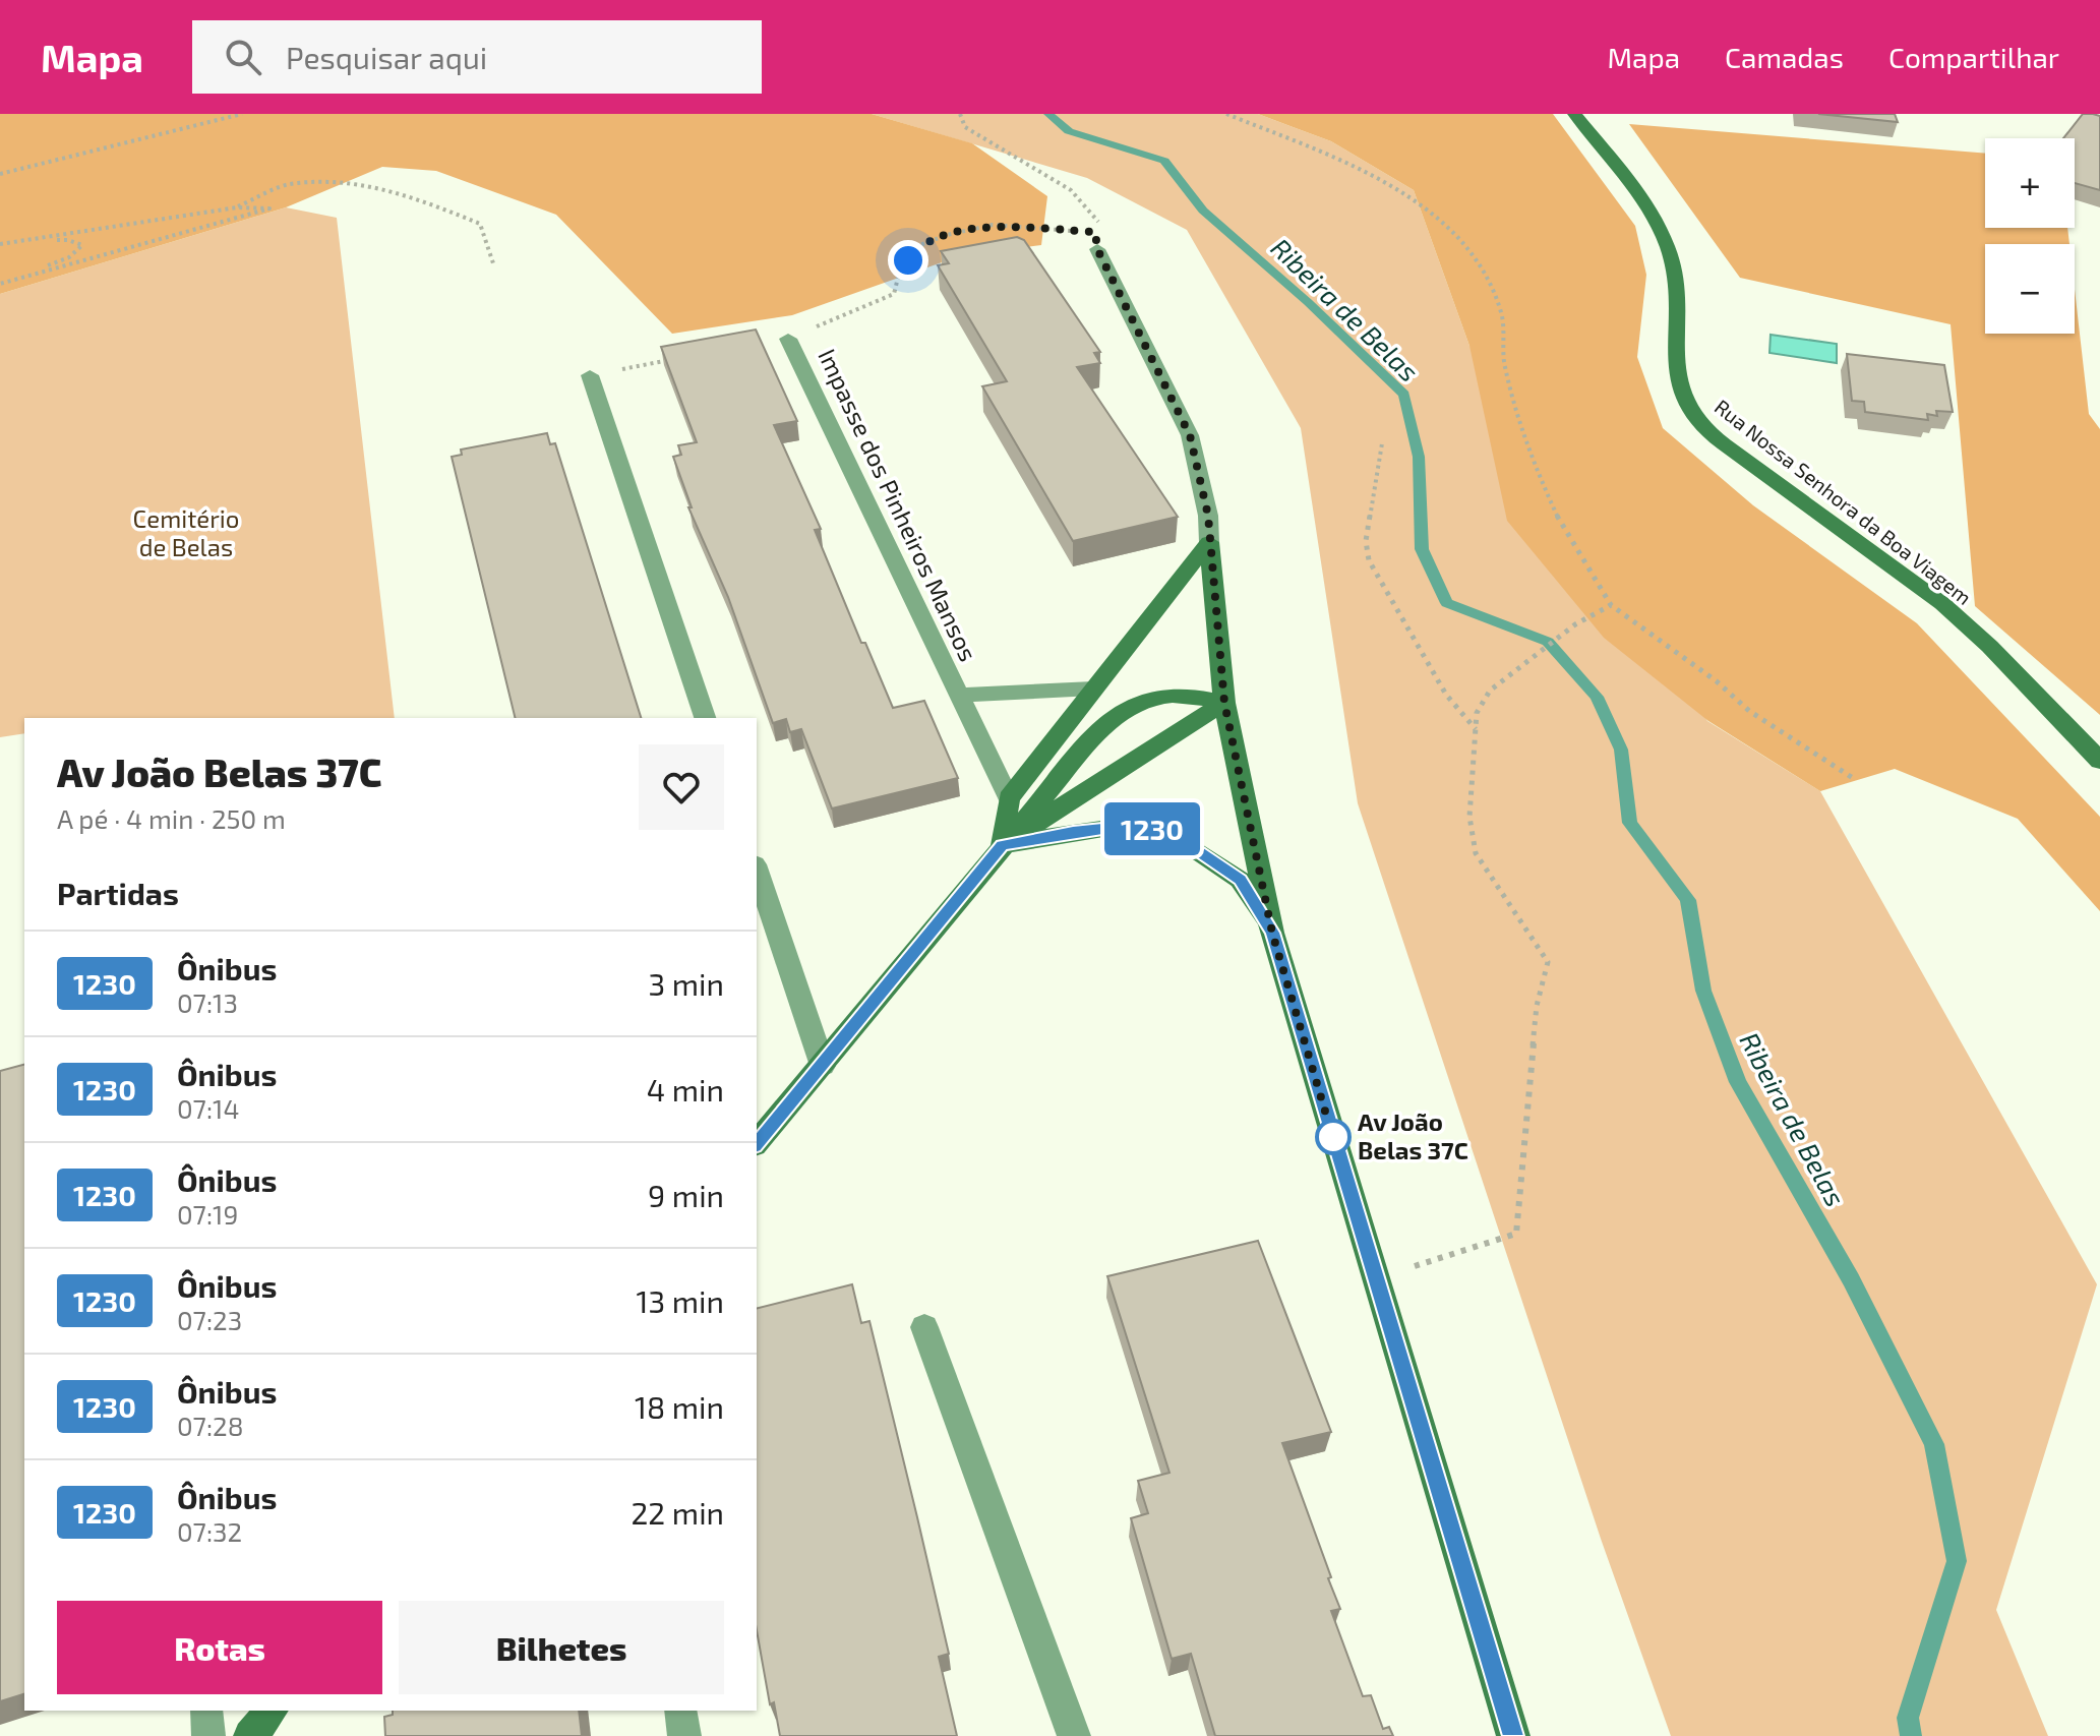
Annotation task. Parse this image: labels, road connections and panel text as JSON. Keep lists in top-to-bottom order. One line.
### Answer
{"streets":{"street":["Rua Nossa Senhora da Boa Viagem","Impasse dos Pinheiros Mansos"]},"water":["Ribeira de Belas"],"parks":["Cemitério de Belas"],"places":["Av João Belas 37C"],"lines":["bus line 1230"],"page":{"header":"Mapa","search":"Pesquisar aqui","nav":["Mapa","Camadas","Compartilhar"],"on_map":"1230","map_buttons":["+","−"],"heading":[["Av João Belas 37C","A pé · 4 min · 250 m"],"Partidas"],"list":[{"mark":"1230","name":"Ônibus","note":"07:13","value":"3 min"},{"mark":"1230","name":"Ônibus","note":"07:14","value":"4 min"},{"mark":"1230","name":"Ônibus","note":"07:19","value":"9 min"},{"mark":"1230","name":"Ônibus","note":"07:23","value":"13 min"},{"mark":"1230","name":"Ônibus","note":"07:28","value":"18 min"},{"mark":"1230","name":"Ônibus","note":"07:32","value":"22 min"}],"buttons":["Rotas","Bilhetes"]}}
